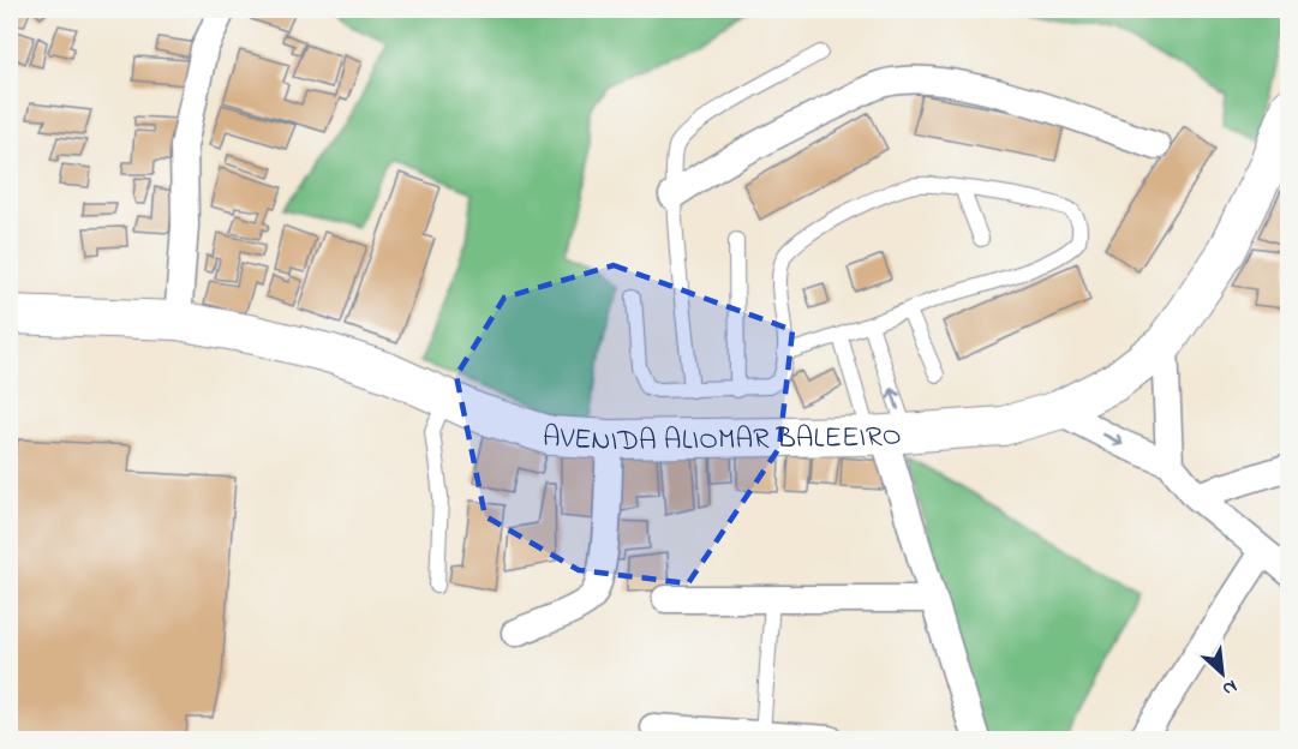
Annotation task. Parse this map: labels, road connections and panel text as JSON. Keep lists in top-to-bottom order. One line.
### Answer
{"streets":{"main road":["AVENIDA ALIOMAR BALEEIRO"]},"north":"bottom right"}
